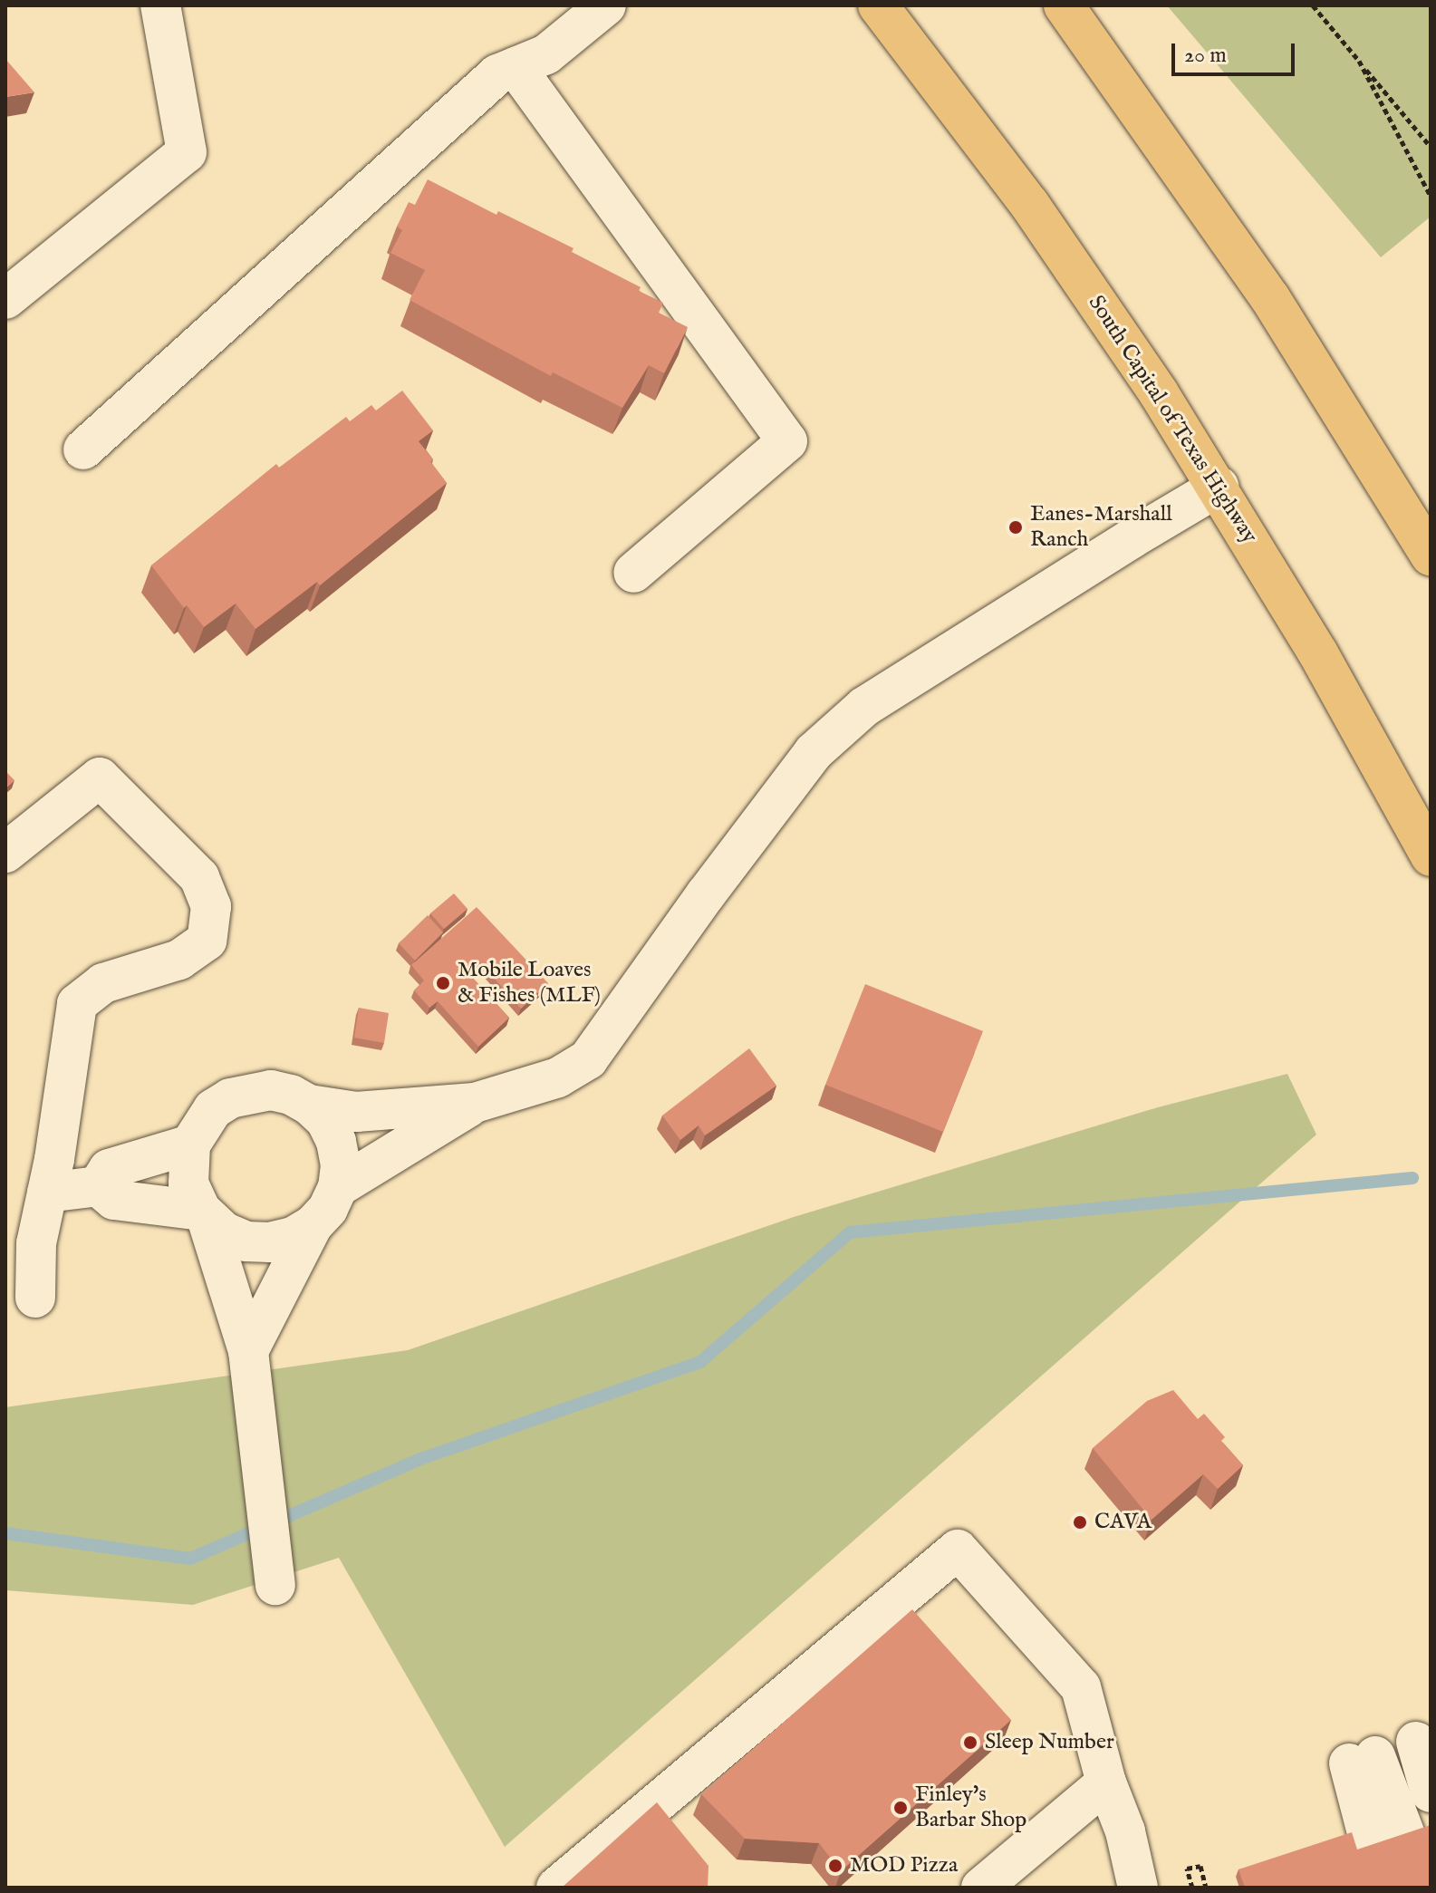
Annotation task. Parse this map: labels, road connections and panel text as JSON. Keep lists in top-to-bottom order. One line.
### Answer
{"streets":{"highway":["South Capital of Texas Highway"]},"places":["Eanes-Marshall Ranch","Mobile Loaves & Fishes (MLF)","CAVA","Sleep Number","Finley's Barbar Shop","MOD Pizza"],"scale_bar":"20 m"}
